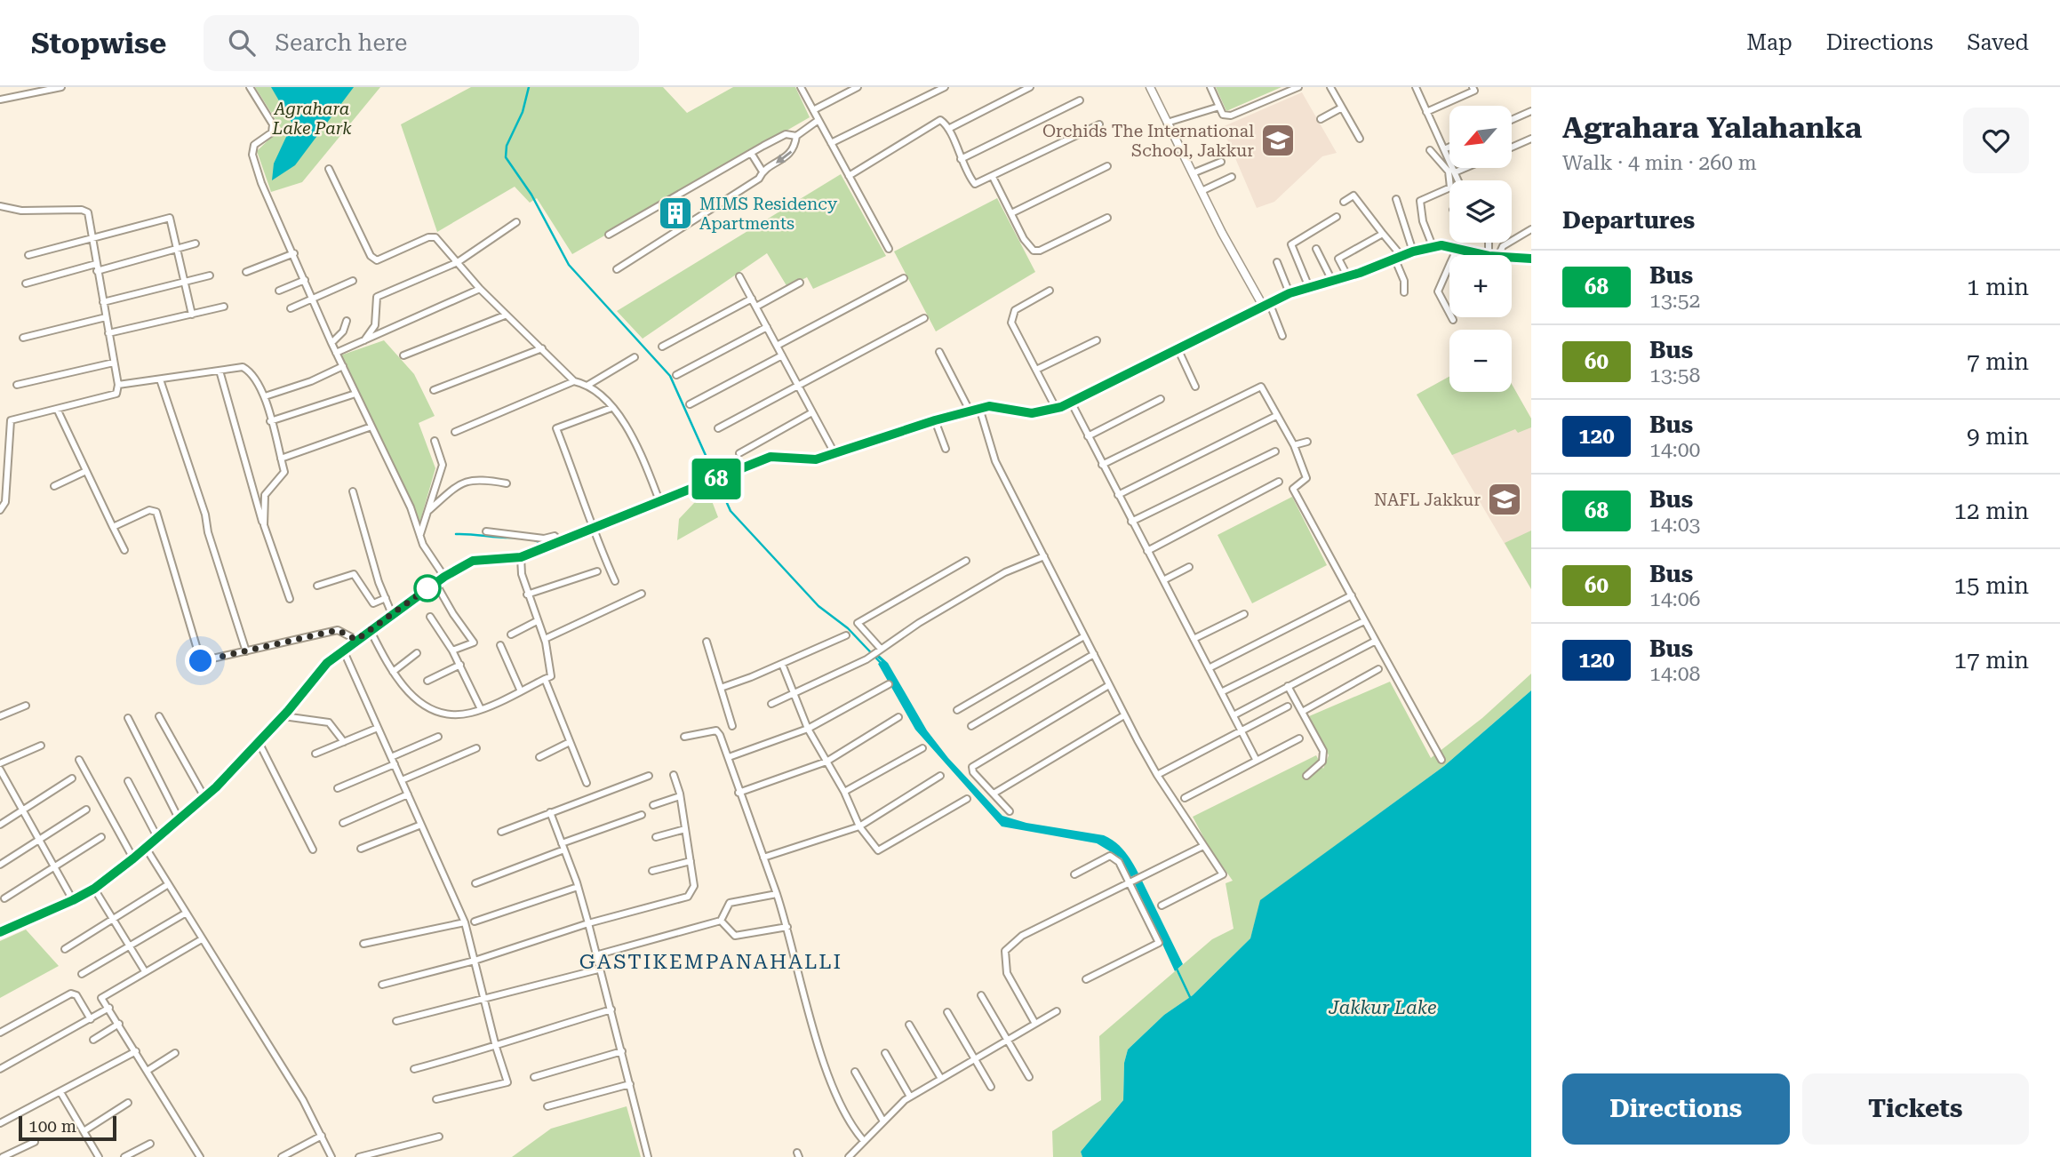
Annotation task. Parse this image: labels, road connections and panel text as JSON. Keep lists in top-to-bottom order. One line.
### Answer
{"districts":["GASTIKEMPANAHALLI"],"water":["Jakkur Lake"],"parks":["Agrahara Lake Park"],"places":{"school or university":["Orchids The International School, Jakkur","NAFL Jakkur"],"building":["MIMS Residency Apartments"]},"lines":["bus line 68"],"scale_bar":"100 m","north":"bottom left","page":{"header":"Stopwise","search":"Search here","nav":["Map","Directions","Saved"],"on_map":"68","heading":[["Agrahara Yalahanka","Walk · 4 min · 260 m"],"Departures"],"map_buttons":["+","−"],"list":[{"mark":"68","name":"Bus","note":"13:52","value":"1 min"},{"mark":"60","name":"Bus","note":"13:58","value":"7 min"},{"mark":"120","name":"Bus","note":"14:00","value":"9 min"},{"mark":"68","name":"Bus","note":"14:03","value":"12 min"},{"mark":"60","name":"Bus","note":"14:06","value":"15 min"},{"mark":"120","name":"Bus","note":"14:08","value":"17 min"}],"buttons":["Directions","Tickets"],"scale":"100 m"}}
